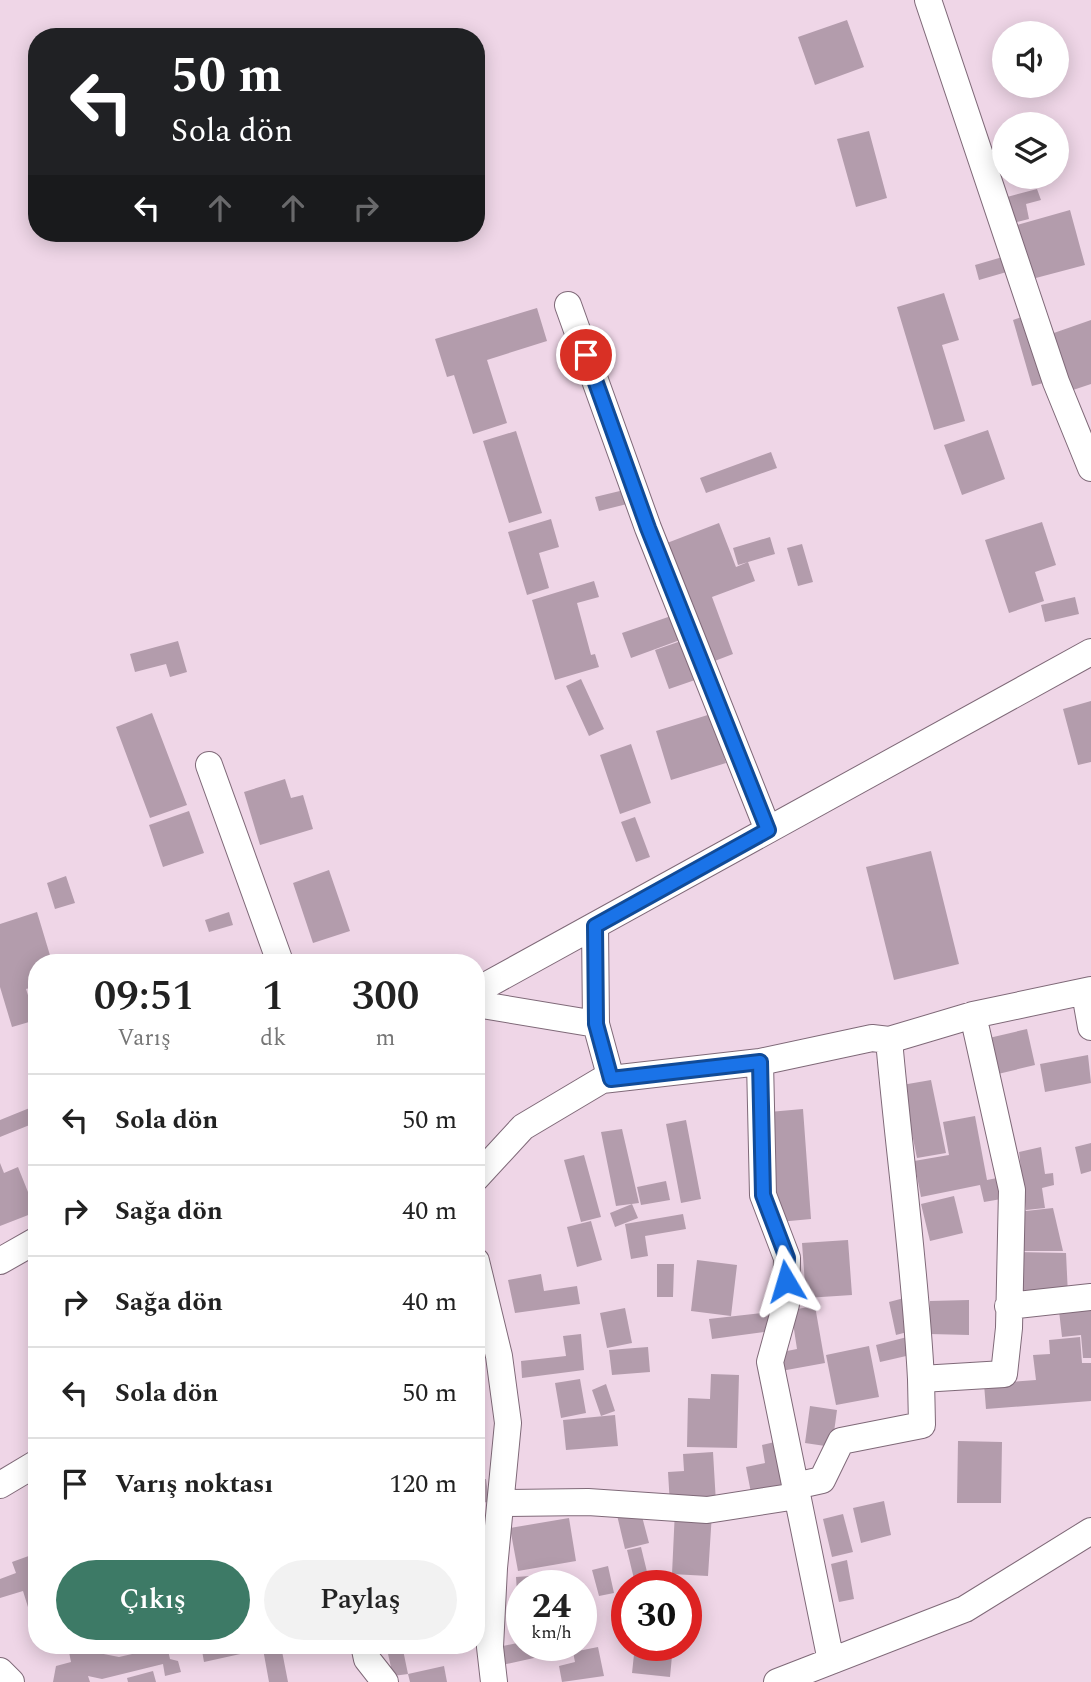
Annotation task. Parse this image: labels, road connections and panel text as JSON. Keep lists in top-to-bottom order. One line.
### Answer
{"page":{"turn":["50 m","Sola dön"],"eta":["09:51","Varış","1","dk","300","m"],"list":[{"name":"Sola dön","value":"50 m"},{"name":"Sağa dön","value":"40 m"},{"name":"Sağa dön","value":"40 m"},{"name":"Sola dön","value":"50 m"},{"name":"Varış noktası","value":"120 m"}],"buttons":["Çıkış","Paylaş"],"speed":"24 km/h","limit":"30"}}
